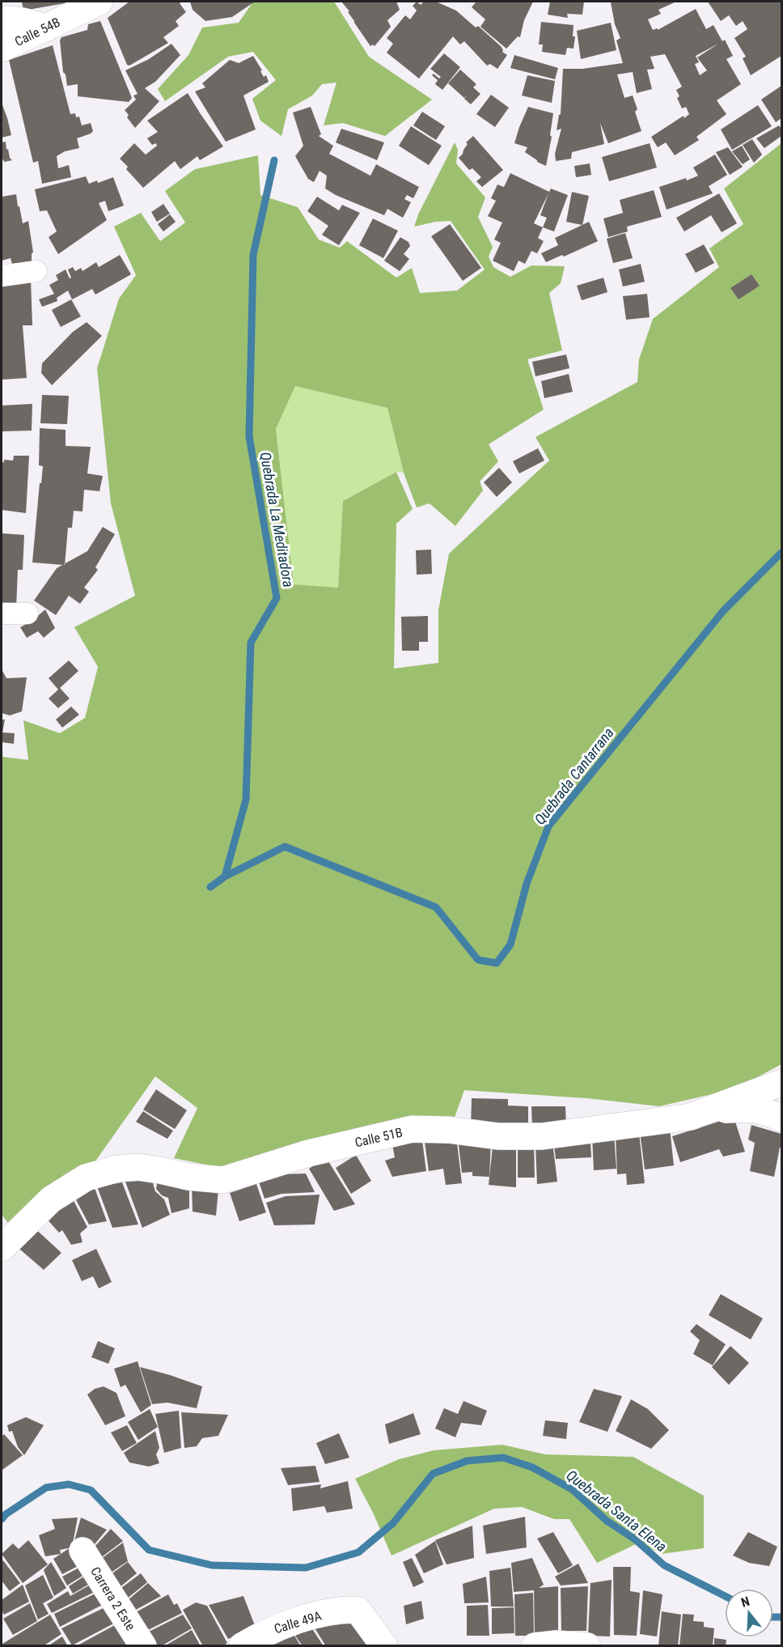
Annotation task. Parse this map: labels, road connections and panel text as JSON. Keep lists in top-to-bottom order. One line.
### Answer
{"streets":{"street":["Calle 54B","Calle 51B","Carrera 2 Este","Calle 49A"]},"water":["Quebrada La Meditadora","Quebrada Cantarrana","Quebrada Santa Elena"],"north":"top"}
